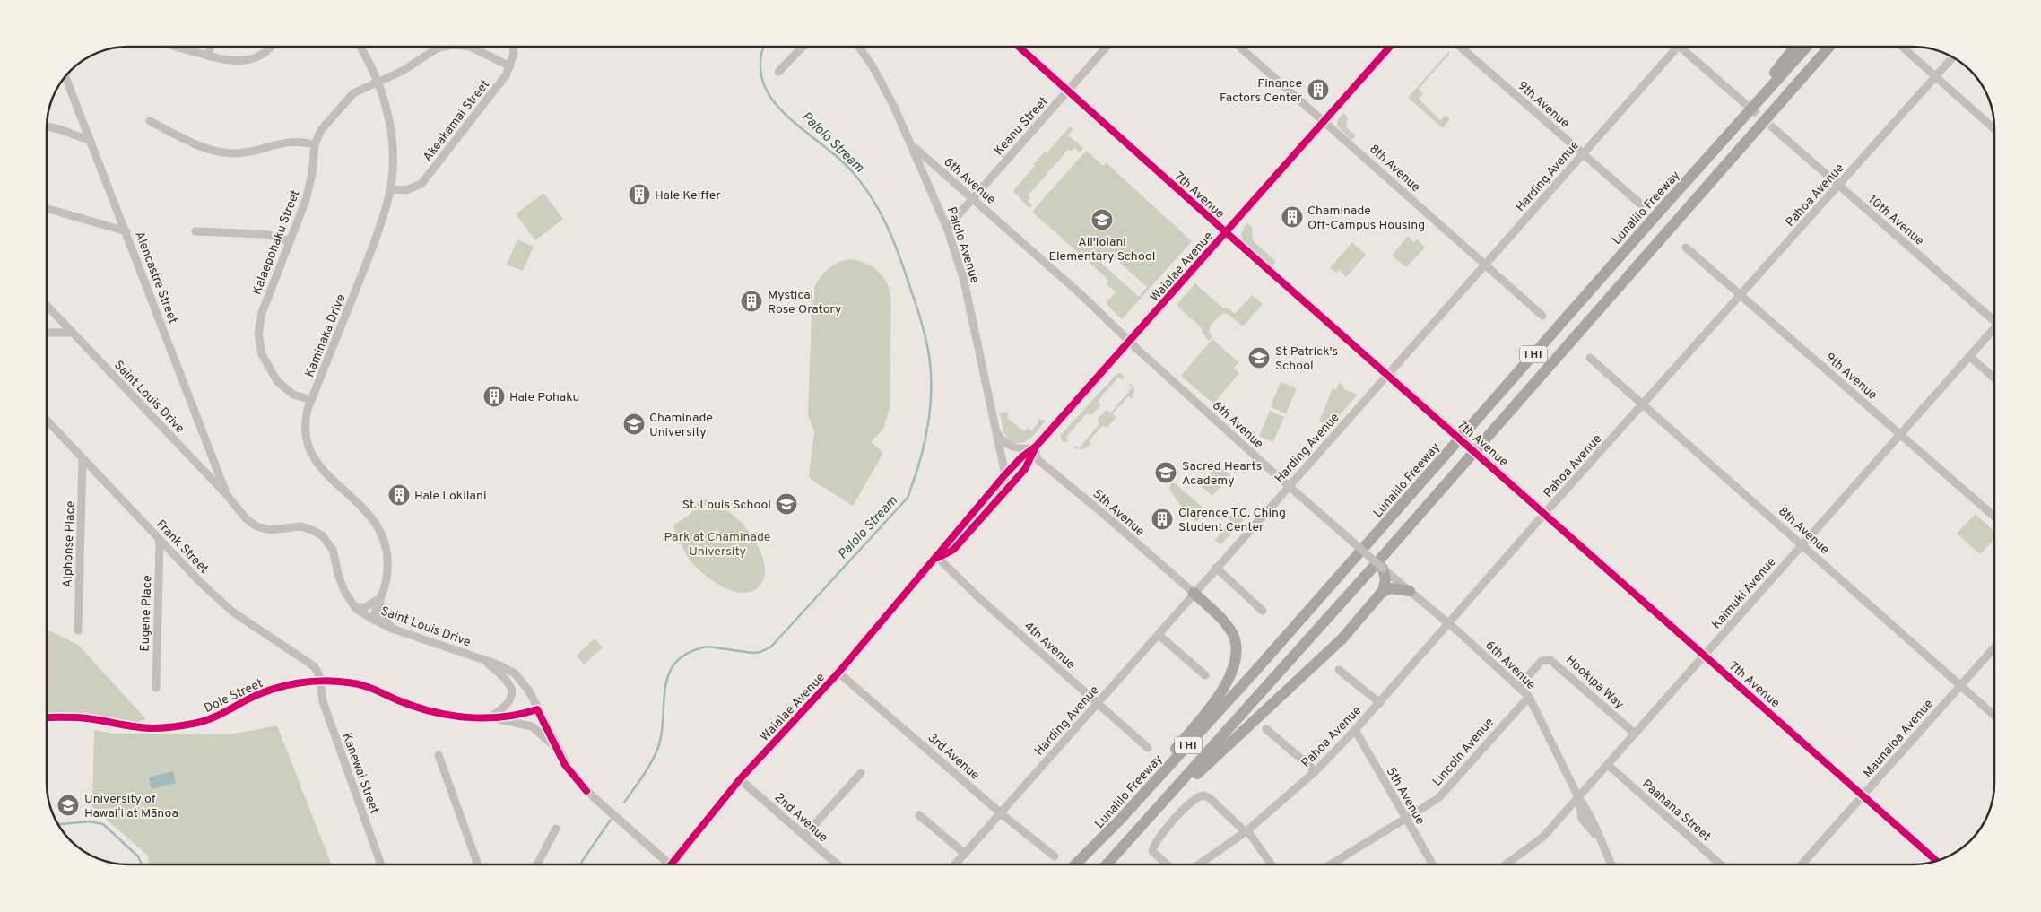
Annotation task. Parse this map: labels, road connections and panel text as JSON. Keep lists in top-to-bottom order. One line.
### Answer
{"streets":{"highway":["Lunalilo Freeway","I H1"],"main road":["Waialae Avenue"],"street":["9th Avenue","Akeakamai Street","Keanu Street","8th Avenue","Harding Avenue","6th Avenue","7th Avenue","Pahoa Avenue","10th Avenue","Kalaepohaku Street","Palolo Avenue","Alencastre Street","Kaminaka Drive","Saint Louis Drive","5th Avenue","Alphonse Place","Frank Street","Kaimuki Avenue","Eugene Place","4th Avenue","Hookipa Way","Dole Street","Maunaloa Avenue","Lincoln Avenue","3rd Avenue","Kanewai Street","Paahana Street","2nd Avenue"]},"crossings":[["9th Avenue","Harding Avenue"],["9th Avenue","Pahoa Avenue"],["9th Avenue","Kaimuki Avenue"],["Akeakamai Street","Kalaepohaku Street"],["Akeakamai Street","Kaminaka Drive"],["Keanu Street","6th Avenue"],["Keanu Street","7th Avenue"],["Keanu Street","Palolo Avenue"],["8th Avenue","Harding Avenue"],["8th Avenue","Pahoa Avenue"],["8th Avenue","Waialae Avenue"],["8th Avenue","Kaimuki Avenue"],["8th Avenue","Maunaloa Avenue"],["Harding Avenue","6th Avenue"],["Harding Avenue","7th Avenue"],["Harding Avenue","5th Avenue"],["Harding Avenue","4th Avenue"],["Harding Avenue","3rd Avenue"],["6th Avenue","Pahoa Avenue"],["6th Avenue","Palolo Avenue"],["6th Avenue","Waialae Avenue"],["6th Avenue","Kaimuki Avenue"],["6th Avenue","Hookipa Way"],["6th Avenue","Lincoln Avenue"],["7th Avenue","Pahoa Avenue"],["7th Avenue","Waialae Avenue"],["7th Avenue","Kaimuki Avenue"],["7th Avenue","Maunaloa Avenue"],["Pahoa Avenue","10th Avenue"],["Pahoa Avenue","5th Avenue"],["Kalaepohaku Street","Kaminaka Drive"],["Palolo Avenue","Waialae Avenue"],["Waialae Avenue","5th Avenue"],["Waialae Avenue","4th Avenue"],["Waialae Avenue","3rd Avenue"],["Waialae Avenue","2nd Avenue"],["Alencastre Street","Saint Louis Drive"],["Kaminaka Drive","Saint Louis Drive"],["Saint Louis Drive","Dole Street"],["5th Avenue","Lincoln Avenue"],["Alphonse Place","Frank Street"],["Frank Street","Eugene Place"],["Frank Street","Dole Street"],["Frank Street","Kanewai Street"],["Kaimuki Avenue","Hookipa Way"],["Kaimuki Avenue","Paahana Street"],["Dole Street","Kanewai Street"]],"water":["Palolo Stream"],"parks":["Park at Chaminade University"],"places":{"building":["Finance Factors Center","Hale Keiffer","Chaminade Off-Campus Housing","Mystical Rose Oratory","Hale Pohaku","Hale Lokilani","Clarence T.C. Ching Student Center"],"school or university":["Ali'iolani Elementary School","St Patrick's School","Chaminade University","Sacred Hearts Academy","St. Louis School","University of Hawaiʻi at Mānoa"]}}
